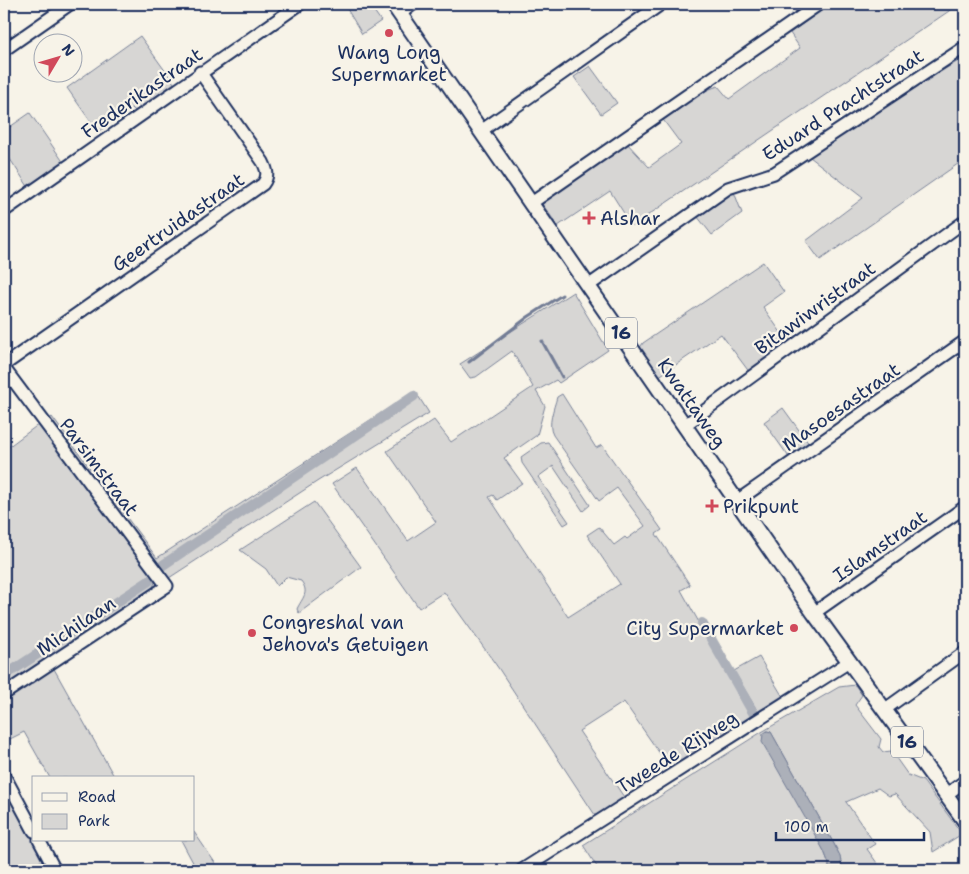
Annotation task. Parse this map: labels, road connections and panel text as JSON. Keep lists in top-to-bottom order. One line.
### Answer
{"streets":{"main road":["16","Kwattaweg"],"street":["Frederikastraat","Eduard Prachtstraat","Geertruidastraat","Bitawiwristraat","Masoesastraat","Parsimstraat","Islamstraat","Michilaan","Tweede Rijweg"]},"crossings":[["Frederikastraat","Geertruidastraat"],["Eduard Prachtstraat","Kwattaweg"],["Bitawiwristraat","Kwattaweg"],["Kwattaweg","Masoesastraat"],["Kwattaweg","Islamstraat"],["Kwattaweg","Tweede Rijweg"],["Parsimstraat","Michilaan"]],"places":{"other":["Wang Long Supermarket","City Supermarket","Congreshal van Jehova's Getuigen"],"health":["Alshar","Prikpunt"]},"legend":["Road","Park"],"scale_bar":"100 m","north":"top right"}
